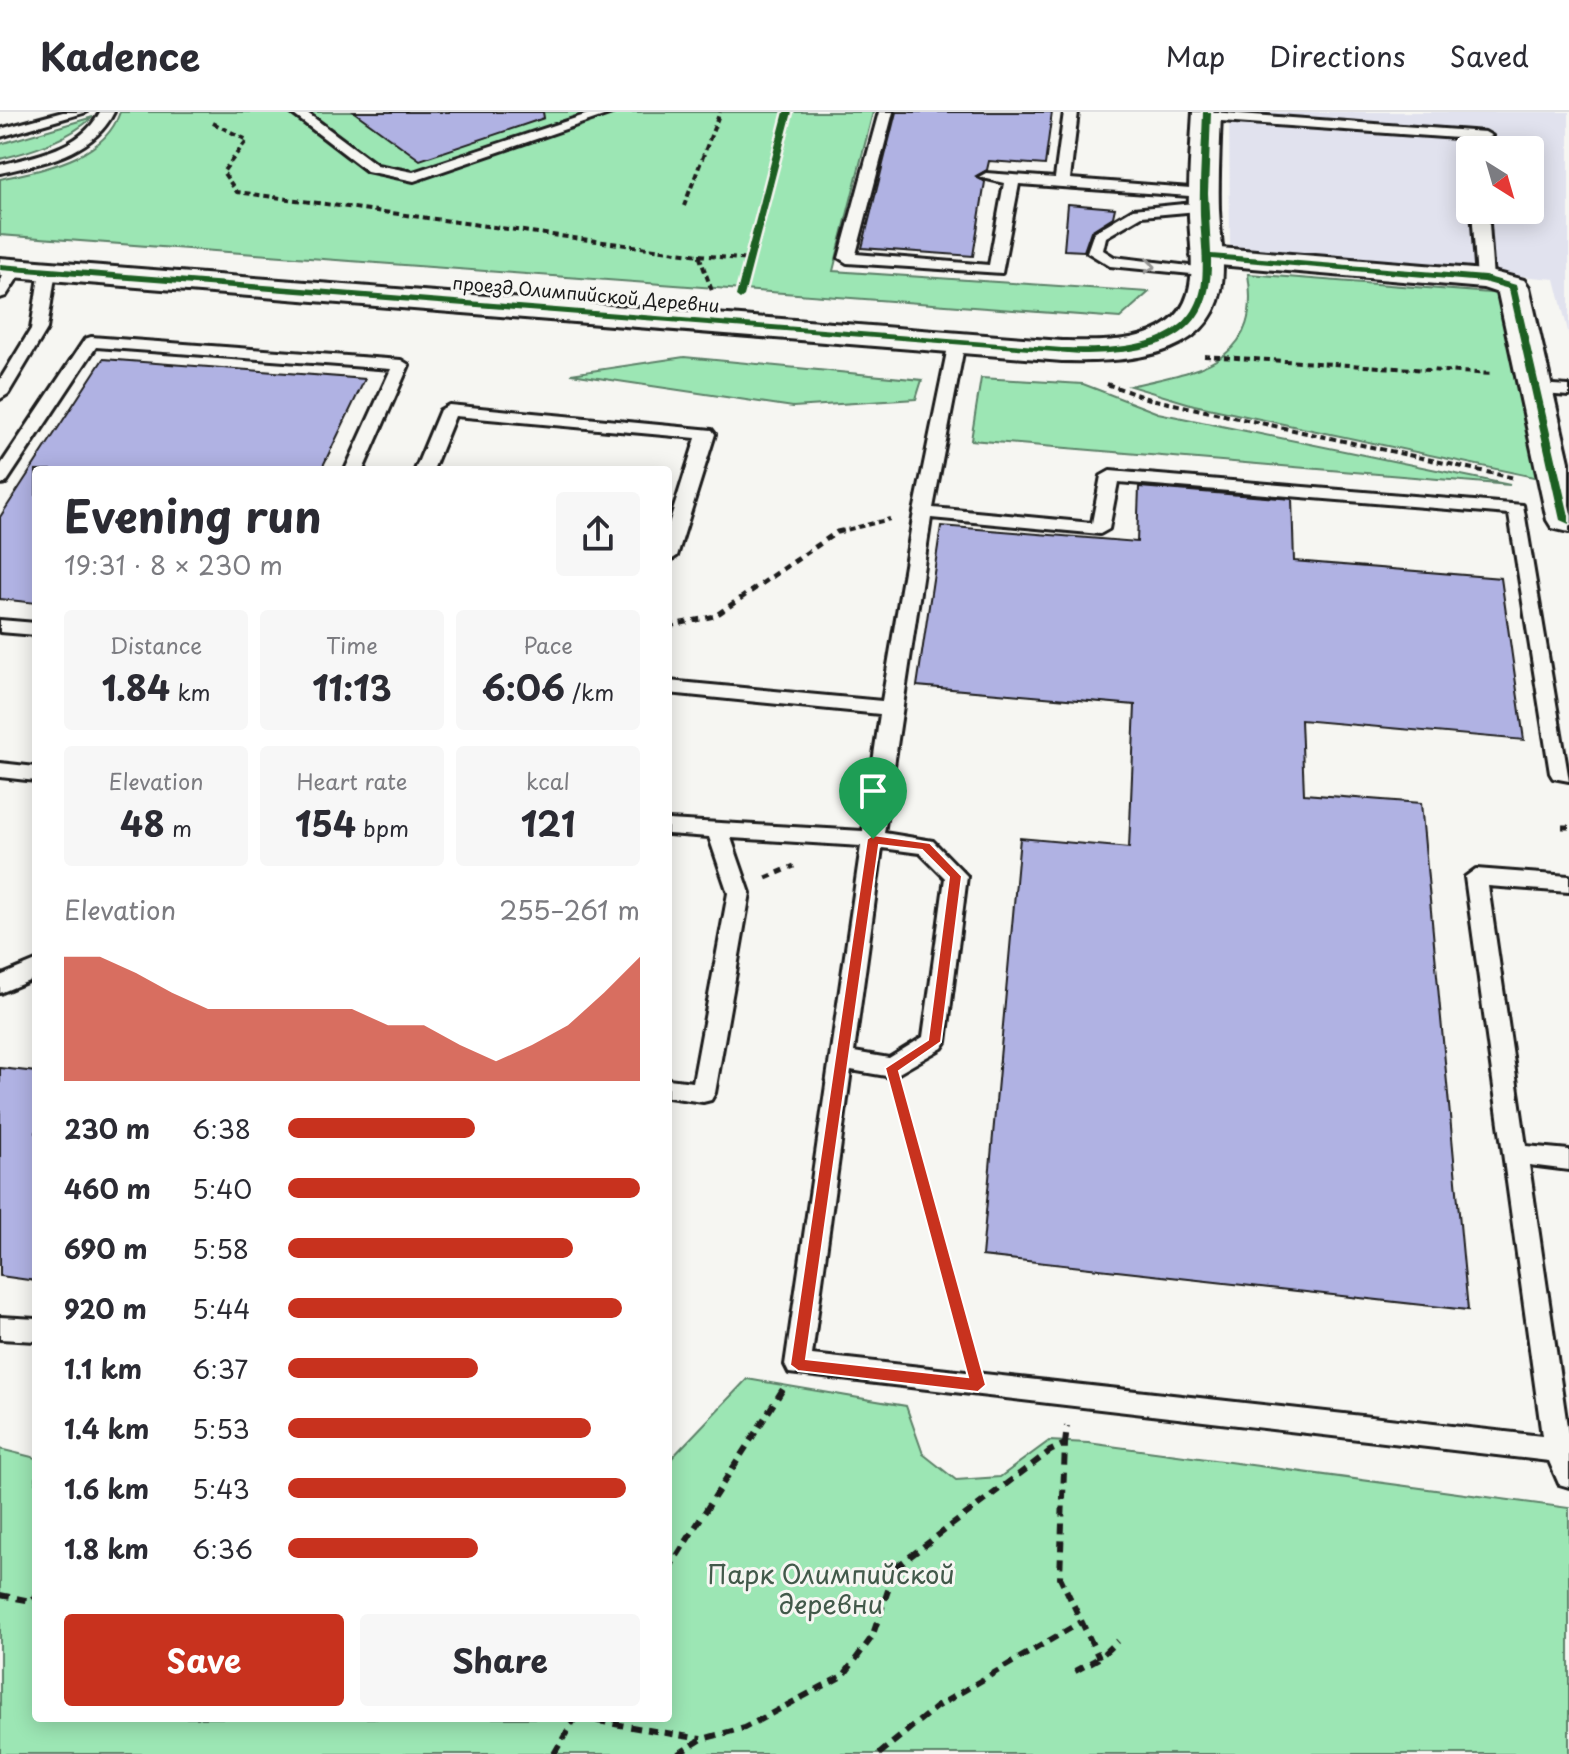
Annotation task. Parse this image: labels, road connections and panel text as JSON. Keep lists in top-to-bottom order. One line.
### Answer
{"streets":{"street":["проезд Олимпийской Деревни"]},"parks":["Парк Олимпийской деревни"],"north":"bottom right","page":{"header":"Kadence","nav":["Map","Directions","Saved"],"heading":["Evening run","19:31 · 8 × 230 m"],"stats":[["Distance","1.84 km"],["Time","11:13"],["Pace","6:06 /km"],["Elevation","48 m"],["Heart rate","154 bpm"],["kcal","121"]],"chart":["Elevation","255–261 m"],"list":[{"name":"230 m","note":"6:38"},{"name":"460 m","note":"5:40"},{"name":"690 m","note":"5:58"},{"name":"920 m","note":"5:44"},{"name":"1.1 km","note":"6:37"},{"name":"1.4 km","note":"5:53"},{"name":"1.6 km","note":"5:43"},{"name":"1.8 km","note":"6:36"}],"buttons":["Save","Share"]}}
